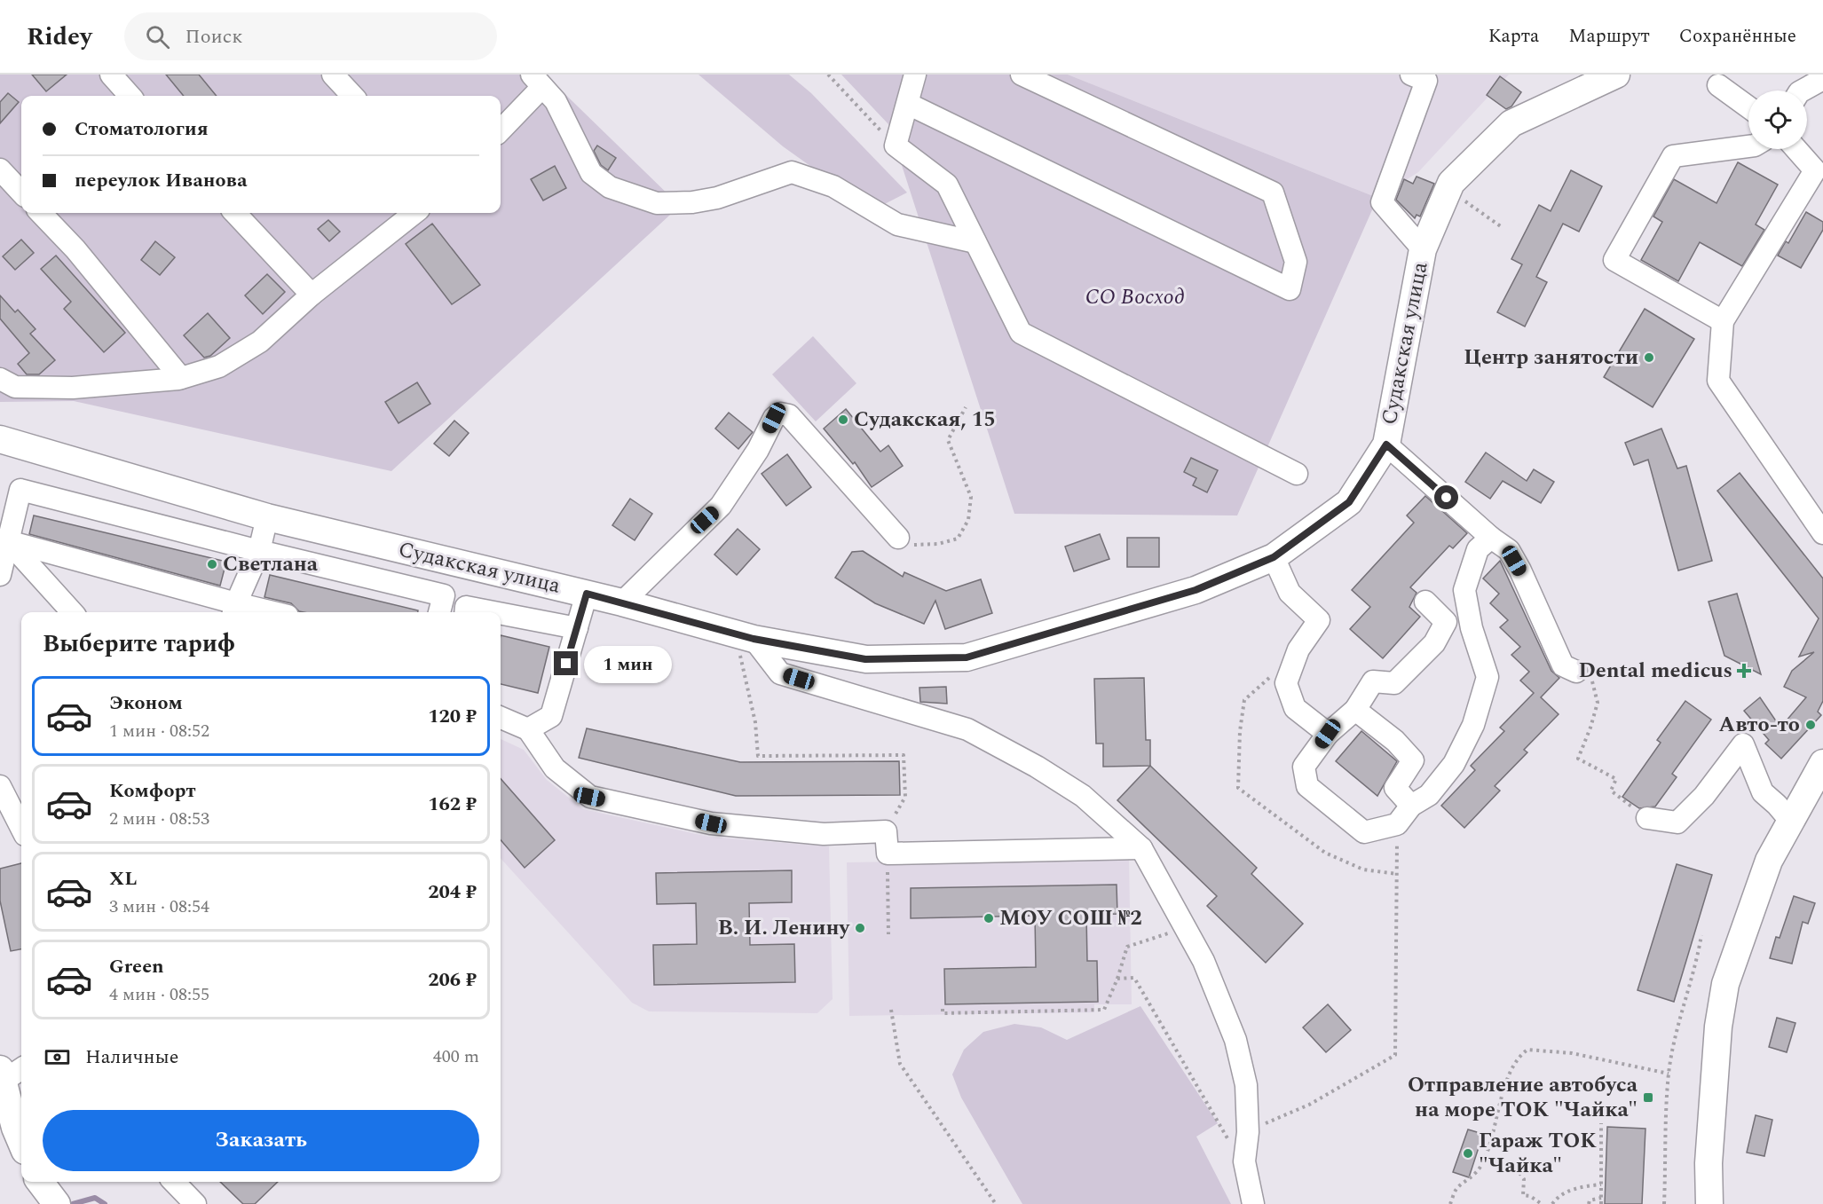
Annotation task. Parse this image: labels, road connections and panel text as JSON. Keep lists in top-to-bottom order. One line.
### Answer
{"streets":{"main road":["Судакская улица"]},"parks":["СО Восход"],"places":{"other":["Центр занятости","Судакская, 15","Светлана","Авто-то","МОУ СОШ №2","В. И. Ленину","Гараж ТОК \"Чайка\""],"health":["Dental medicus"],"transit":["Отправление автобуса на море ТОК \"Чайка\""]},"page":{"header":"Ridey","search":"Поиск","nav":["Карта","Маршрут","Сохранённые"],"banner":["Стоматология","переулок Иванова"],"heading":"Выберите тариф","bubble":"1 мин","list":[{"name":"Эконом","note":"1 мин · 08:52","value":"120 ₽"},{"name":"Комфорт","note":"2 мин · 08:53","value":"162 ₽"},{"name":"XL","note":"3 мин · 08:54","value":"204 ₽"},{"name":"Green","note":"4 мин · 08:55","value":"206 ₽"}],"pay":["Наличные","400 m"],"buttons":"Заказать"}}
